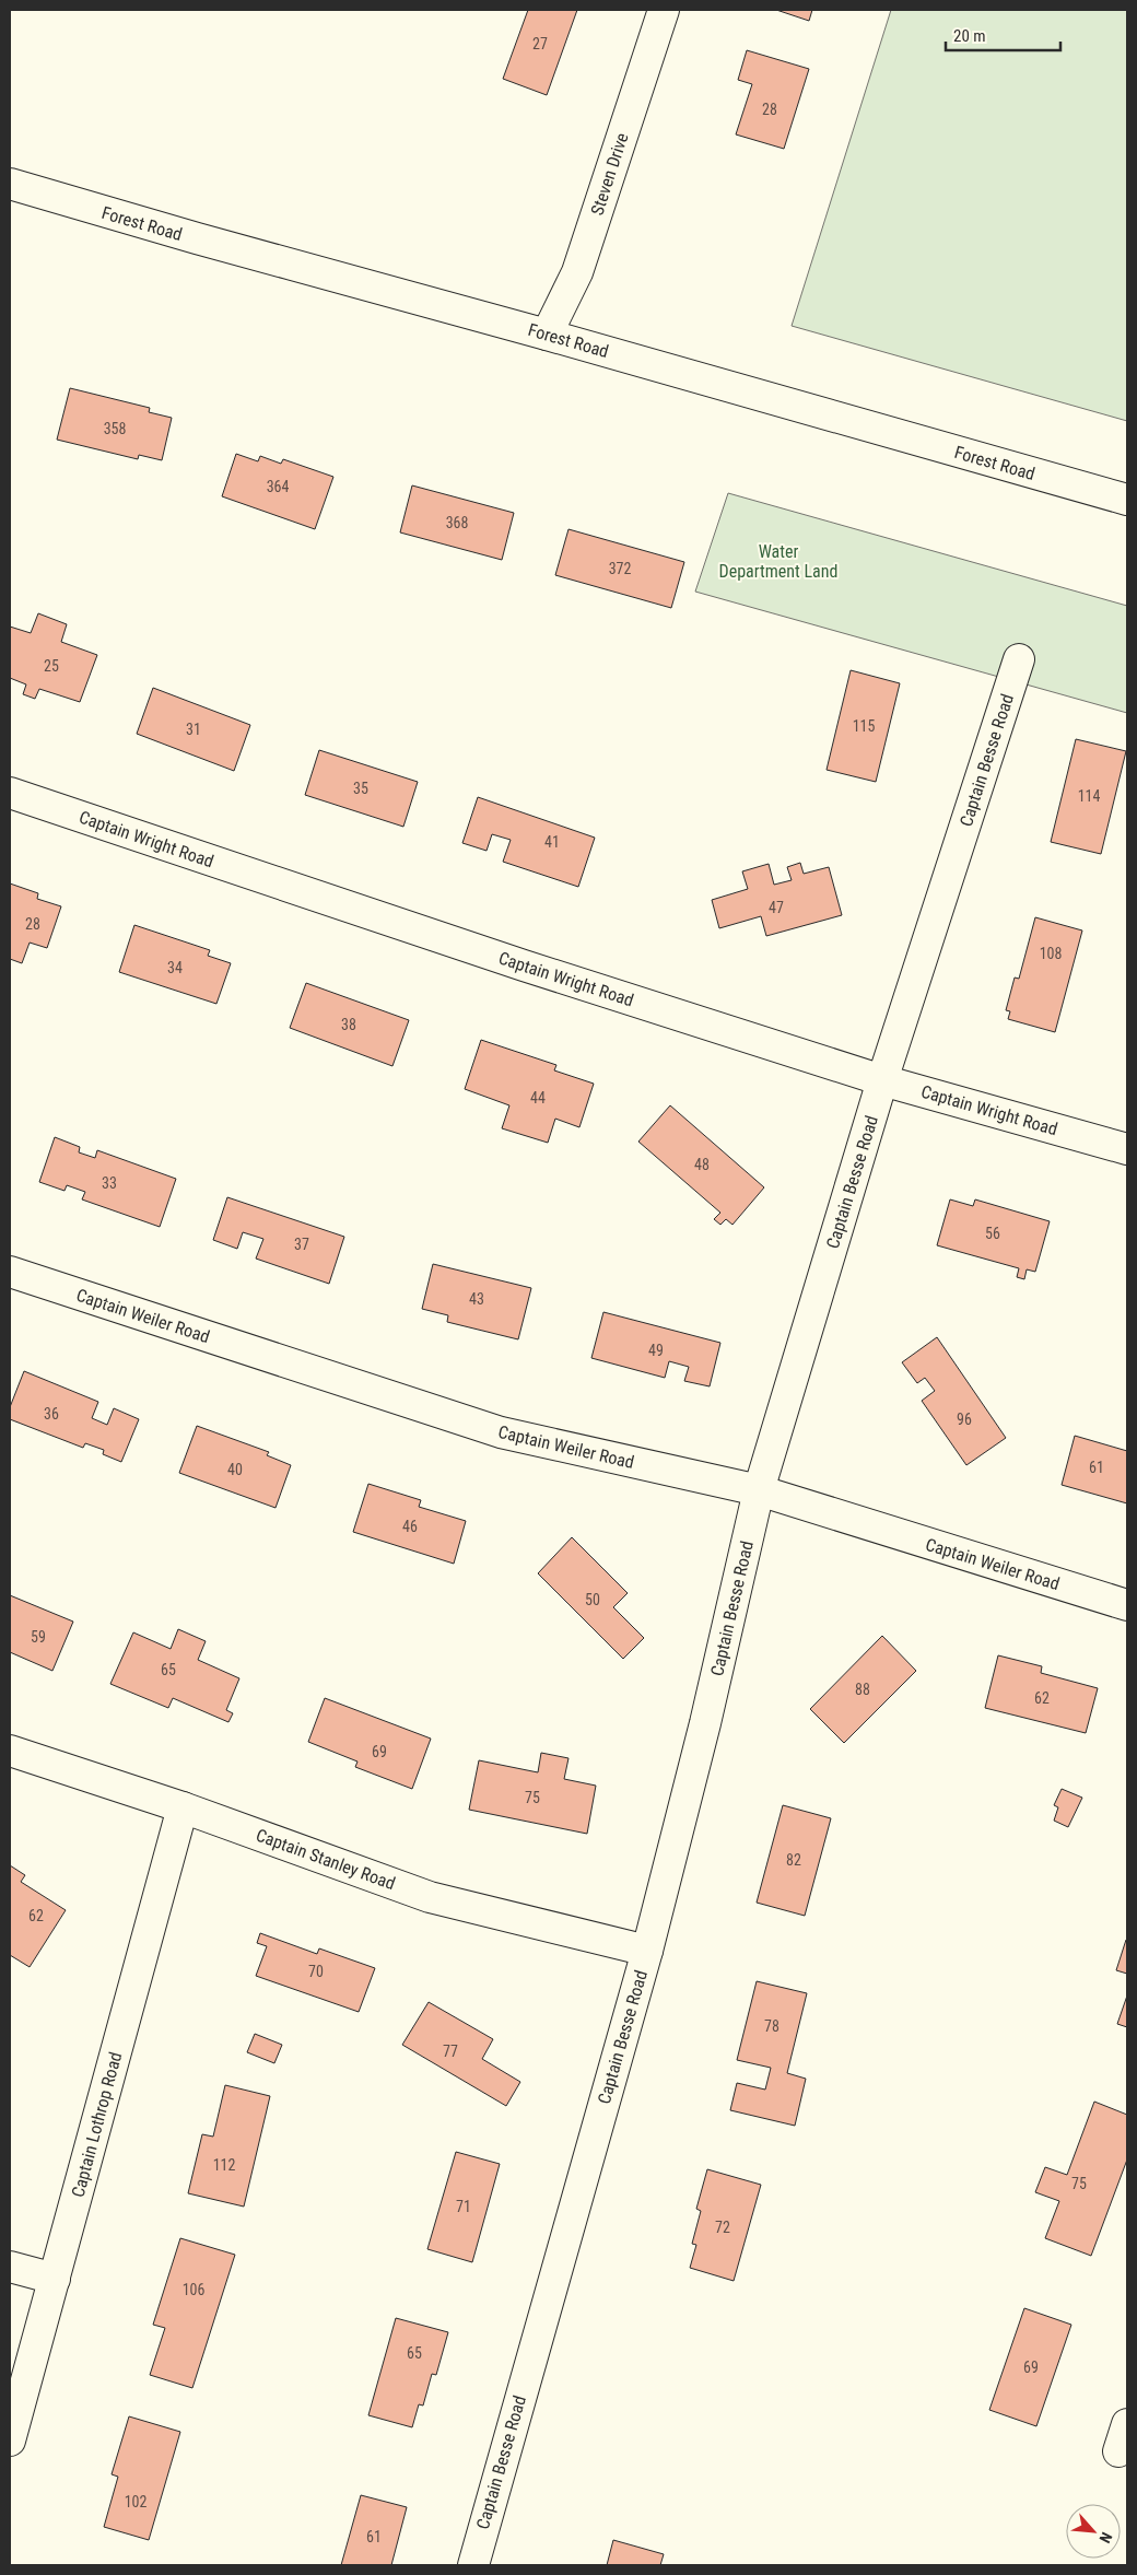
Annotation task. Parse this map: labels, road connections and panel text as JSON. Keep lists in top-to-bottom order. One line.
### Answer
{"streets":{"street":["Steven Drive","Forest Road","Captain Besse Road","Captain Wright Road","Captain Weiler Road","Captain Stanley Road","Captain Lothrop Road"]},"crossings":[["Steven Drive","Forest Road"],["Captain Besse Road","Captain Wright Road"],["Captain Besse Road","Captain Weiler Road"],["Captain Besse Road","Captain Stanley Road"],["Captain Stanley Road","Captain Lothrop Road"]],"parks":["Water Department Land"],"house_numbers":["27","28","358","364","368","372","25","115","31","35","114","41","47","28","108","34","38","44","48","33","56","37","43","49","36","96","61","40","46","50","59","65","88","62","69","75","82","62","70","78","77","112","75","71","72","106","65","69","102","61"],"scale_bar":"20 m","north":"bottom right"}
